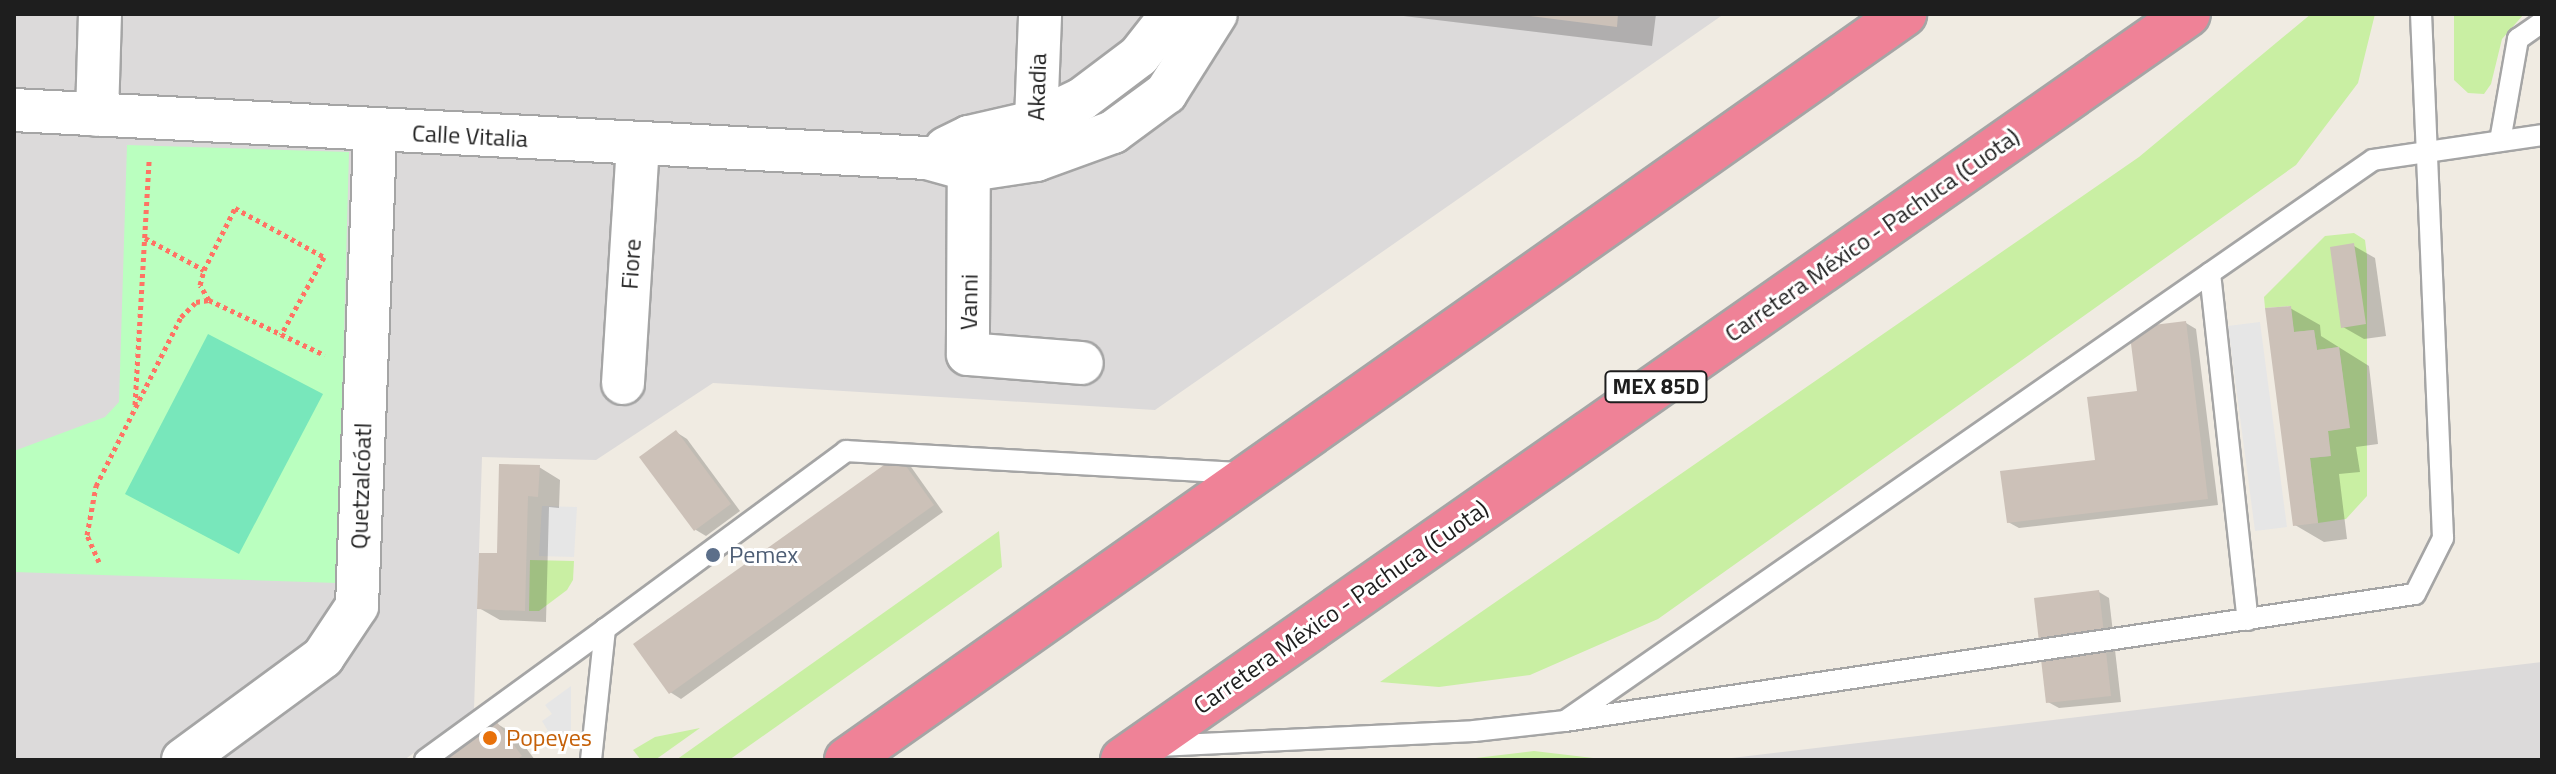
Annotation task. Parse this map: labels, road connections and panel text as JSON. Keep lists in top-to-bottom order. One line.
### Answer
{"streets":{"highway":["Carretera México - Pachuca (Cuota)","MEX 85D"],"street":["Akadia","Calle Vitalia","Fiore","Vanni","Quetzalcóatl"]},"crossings":[["Akadia","Calle Vitalia"],["Calle Vitalia","Fiore"],["Calle Vitalia","Vanni"],["Calle Vitalia","Quetzalcóatl"]],"places":["Pemex","Popeyes"]}
